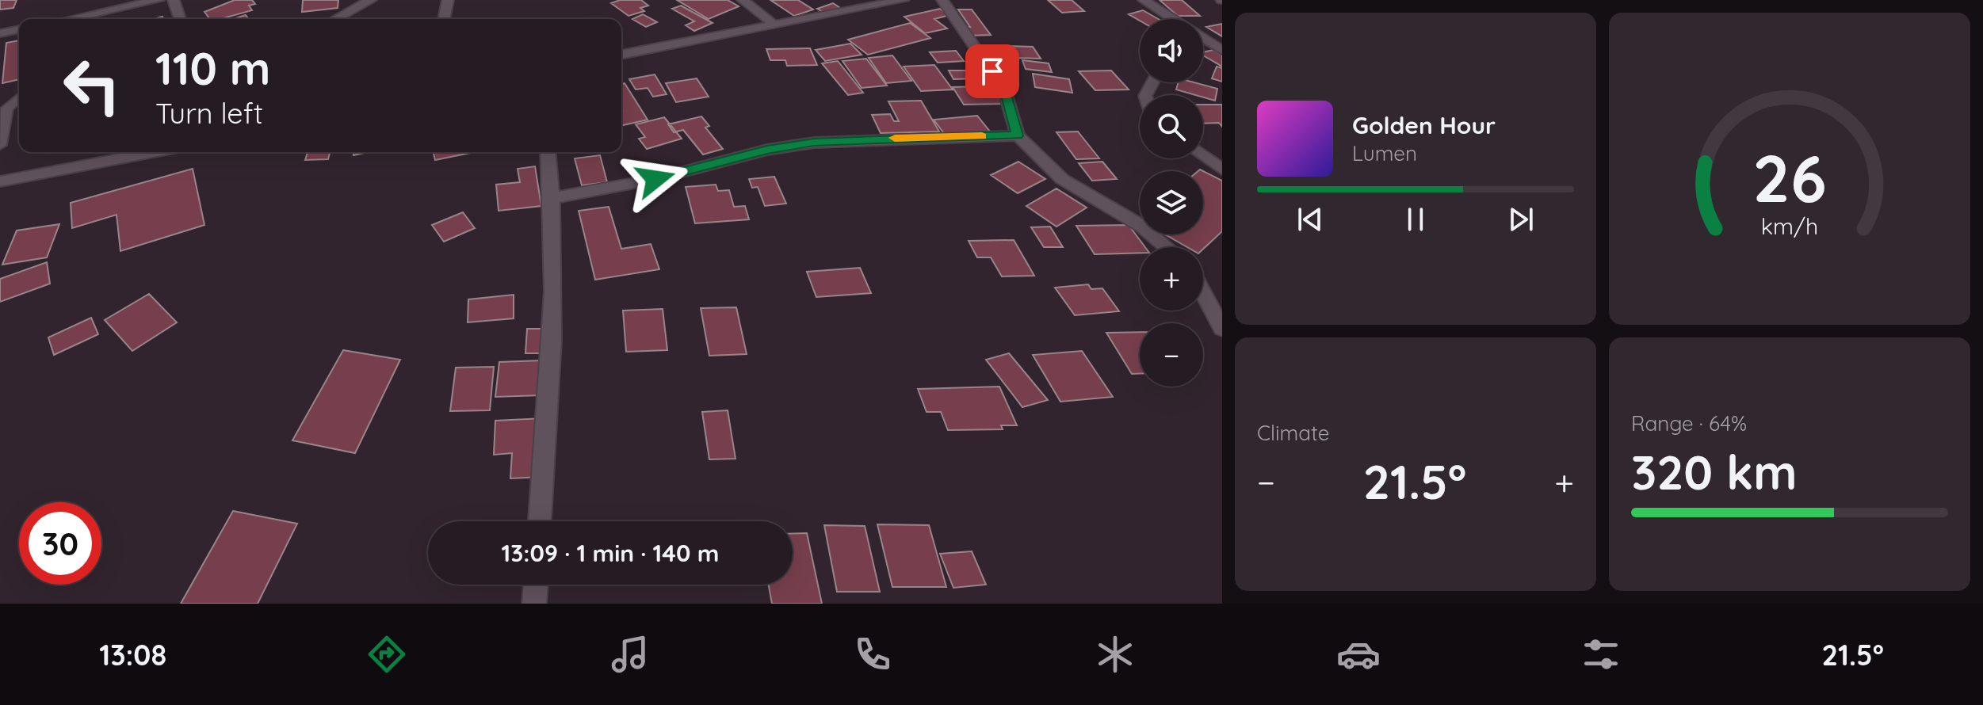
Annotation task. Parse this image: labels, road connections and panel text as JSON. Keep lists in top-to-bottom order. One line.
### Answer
{"page":{"map_buttons":["+","−"],"turn":["110 m","Turn left"],"song":["Golden Hour","Lumen"],"tile":["Climate",["Range · 64%","320 km"]],"heat":["−","21.5°","+"],"limit":"30","trip":"13:09 · 1 min · 140 m","tabs":["13:08","21.5°"],"gauge":["26","km/h"]}}
